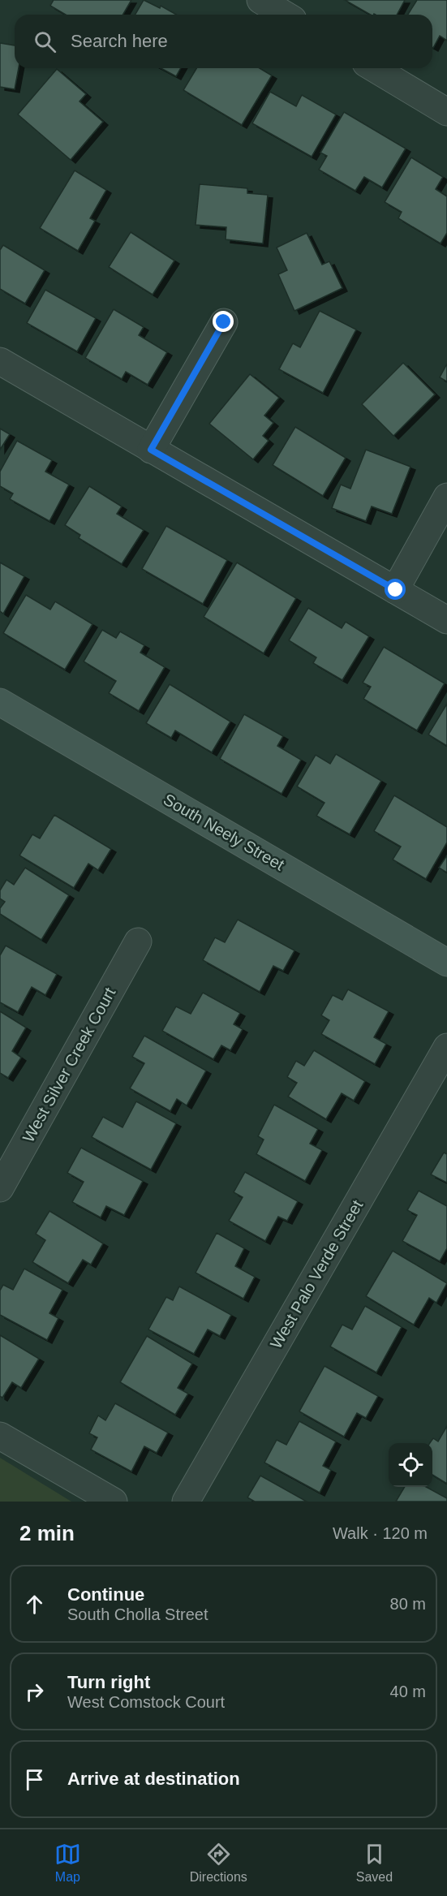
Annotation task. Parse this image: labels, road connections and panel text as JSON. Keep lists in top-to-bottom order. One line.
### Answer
{"streets":{"street":["South Neely Street","West Silver Creek Court","West Palo Verde Street"]},"page":{"search":"Search here","heading":["2 min","Walk · 120 m"],"list":[["Continue","South Cholla Street","80 m"],["Turn right","West Comstock Court","40 m"],"Arrive at destination"],"nav":["Map","Directions","Saved"]}}
